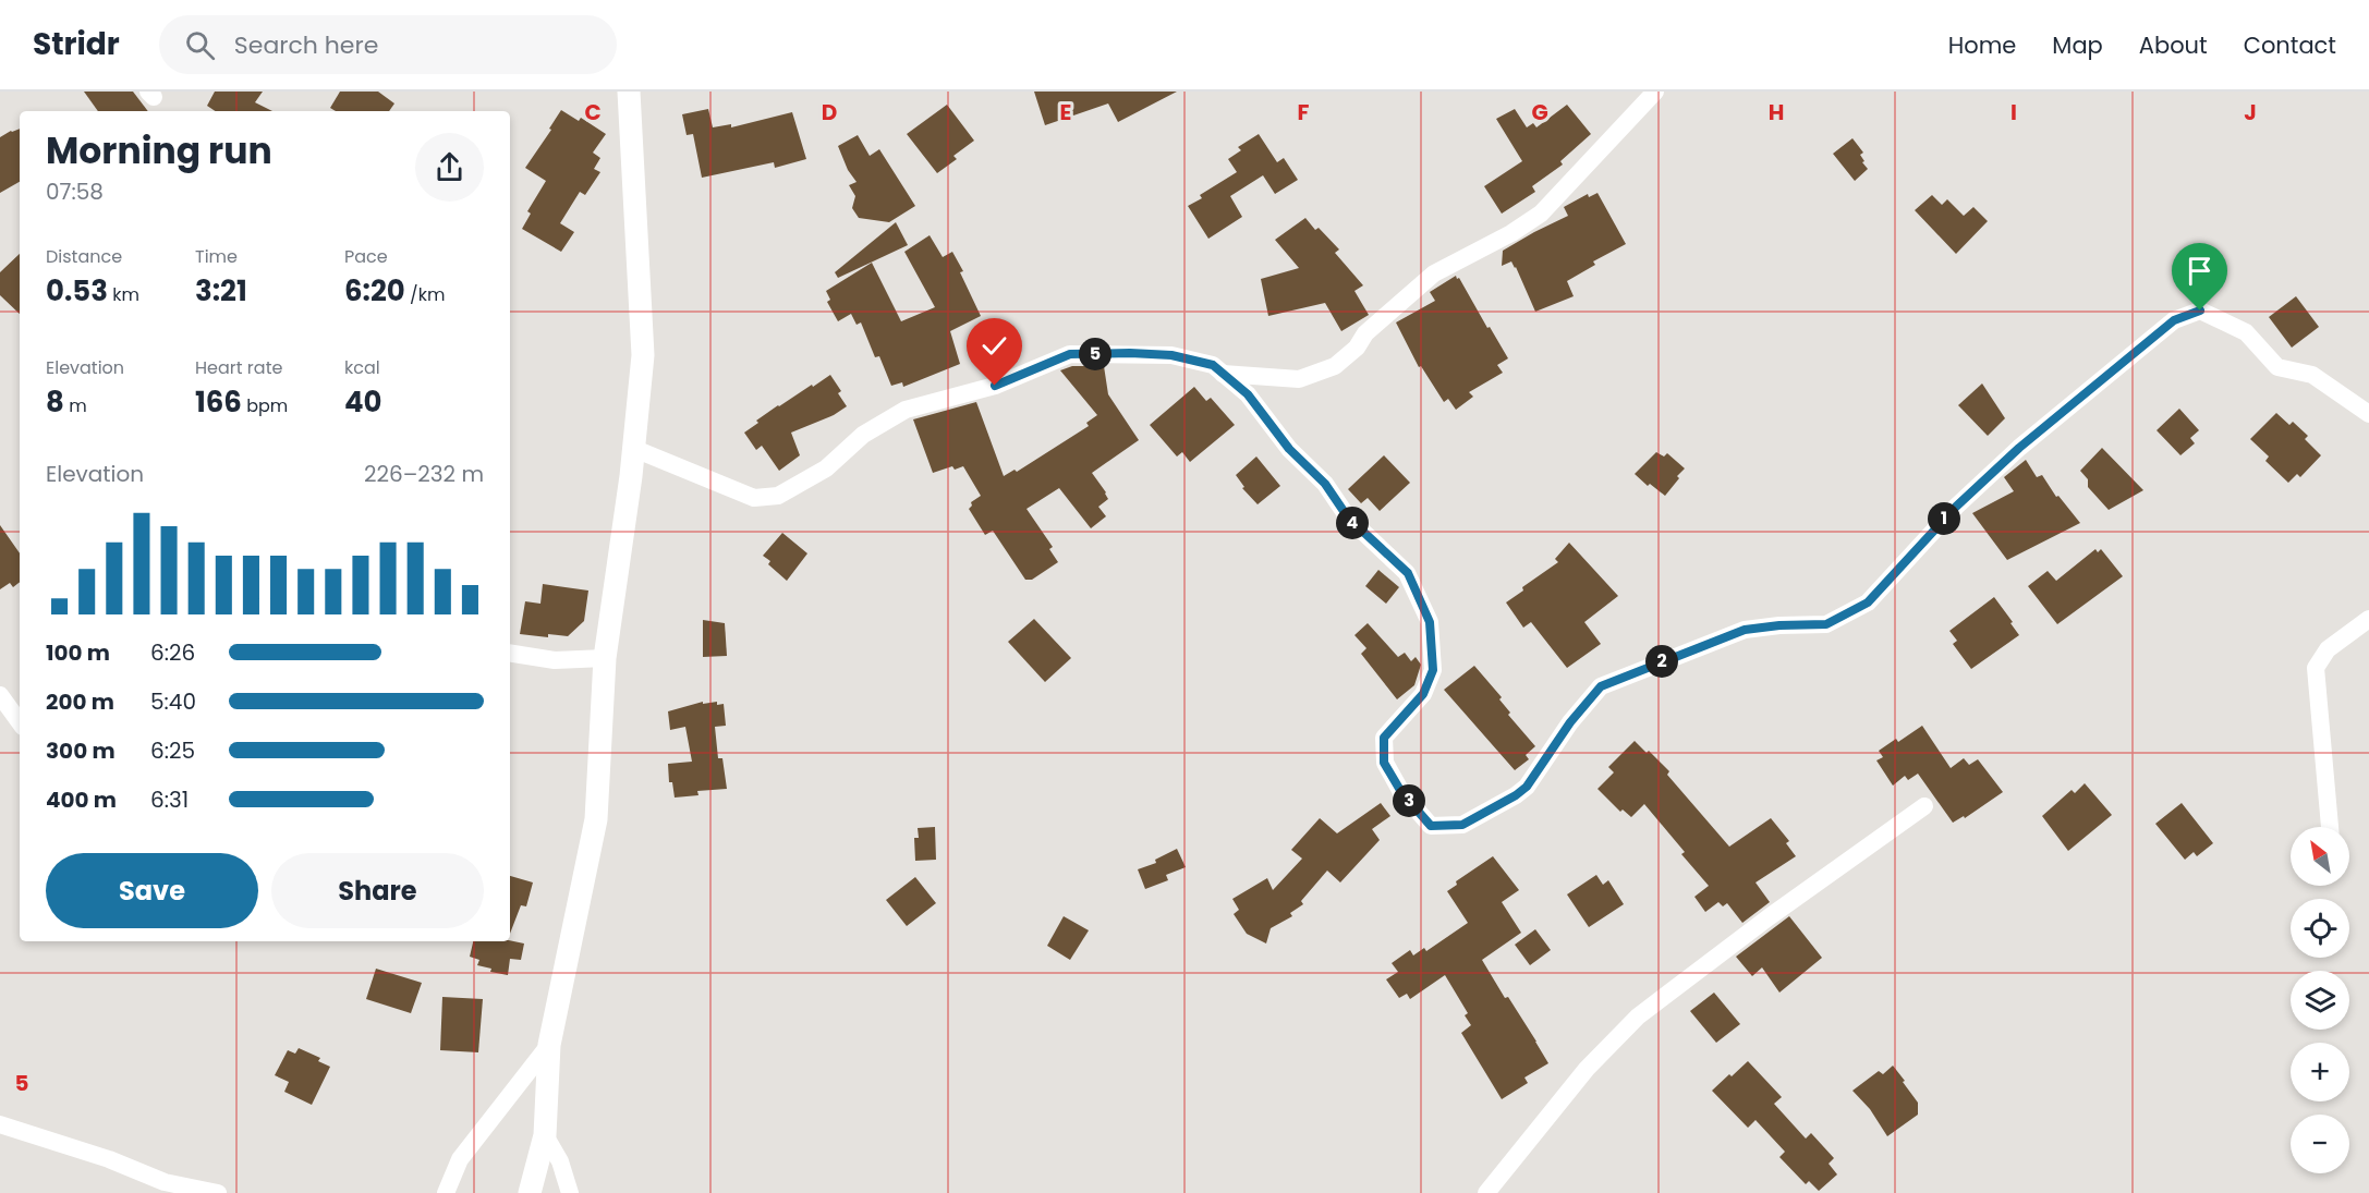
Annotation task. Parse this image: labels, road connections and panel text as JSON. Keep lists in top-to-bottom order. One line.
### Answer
{"north":"top left","page":{"header":"Stridr","search":"Search here","nav":["Home","Map","About","Contact"],"heading":["Morning run","07:58"],"stats":[["Distance","0.53 km"],["Time","3:21"],["Pace","6:20 /km"],["Elevation","8 m"],["Heart rate","166 bpm"],["kcal","40"]],"pins":["5","1","4","2","3"],"chart":["Elevation","226–232 m"],"list":[{"name":"100 m","note":"6:26"},{"name":"200 m","note":"5:40"},{"name":"300 m","note":"6:25"},{"name":"400 m","note":"6:31"}],"map_buttons":["+","−"],"buttons":["Save","Share"]},"grid":{"columns":["C","D","E","F","G","H","I","J"],"rows":["5"]}}
